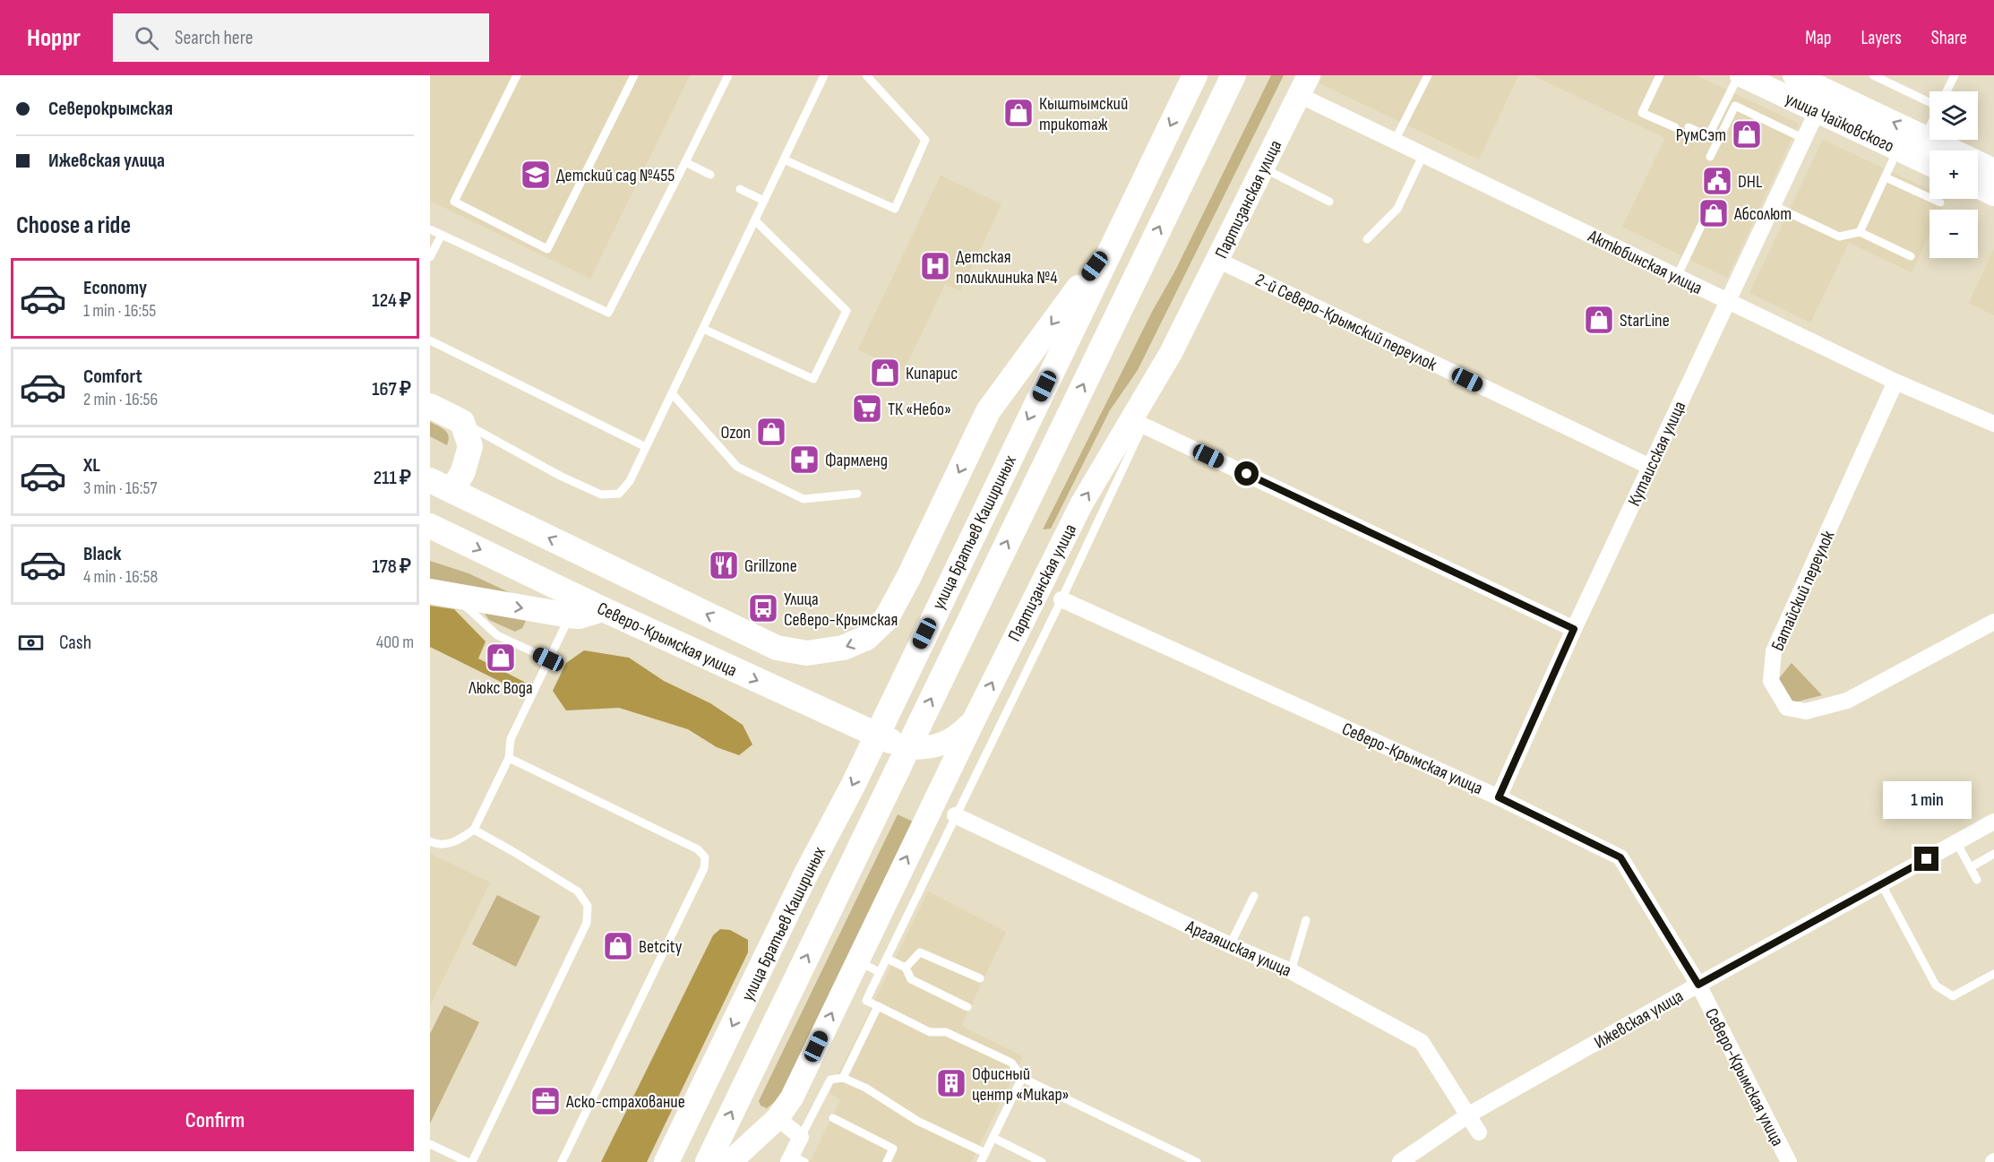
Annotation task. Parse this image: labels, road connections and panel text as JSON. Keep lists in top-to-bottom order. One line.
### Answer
{"streets":{"main road":["улица Чайковского","Партизанская улица","улица Братьев Кашириных","Северо-Крымская улица"],"street":["Актюбинская улица","2-й Северо-Крымский переулок","Кутаисская улица","Батайский переулок","Аргаяшская улица","Ижевская улица"]},"crossings":[["улица Чайковского","Кутаисская улица"],["Партизанская улица","Актюбинская улица"],["Партизанская улица","2-й Северо-Крымский переулок"],["Актюбинская улица","Кутаисская улица"],["Актюбинская улица","Батайский переулок"],["2-й Северо-Крымский переулок","Кутаисская улица"],["Кутаисская улица","Северо-Крымская улица"],["улица Братьев Кашириных","Северо-Крымская улица"],["Северо-Крымская улица","Ижевская улица"],["Аргаяшская улица","Ижевская улица"]],"one_way":["Партизанская улица"],"places":{"shop":["Кыштымский трикотаж","РумСэт","Абсолют","StarLine","Кипарис","Ozon","Люкс Вода","Betcity"],"school or university":["Детский сад №455"],"public building":["DHL"],"hospital":["Детская поликлиника №4"],"supermarket":["ТК «Небо»"],"pharmacy":["Фармленд"],"restaurant":["Grillzone"],"bus stop":["Улица Северо-Крымская"],"building":["Офисный центр «Микар»"],"office":["Аско-страхование"]},"page":{"header":"Hoppr","search":"Search here","nav":["Map","Layers","Share"],"banner":["Северокрымская","Ижевская улица"],"map_buttons":["+","−"],"heading":"Choose a ride","list":[{"name":"Economy","note":"1 min · 16:55","value":"124 ₽"},{"name":"Comfort","note":"2 min · 16:56","value":"167 ₽"},{"name":"XL","note":"3 min · 16:57","value":"211 ₽"},{"name":"Black","note":"4 min · 16:58","value":"178 ₽"}],"pay":["Cash","400 m"],"bubble":"1 min","buttons":"Confirm"}}
